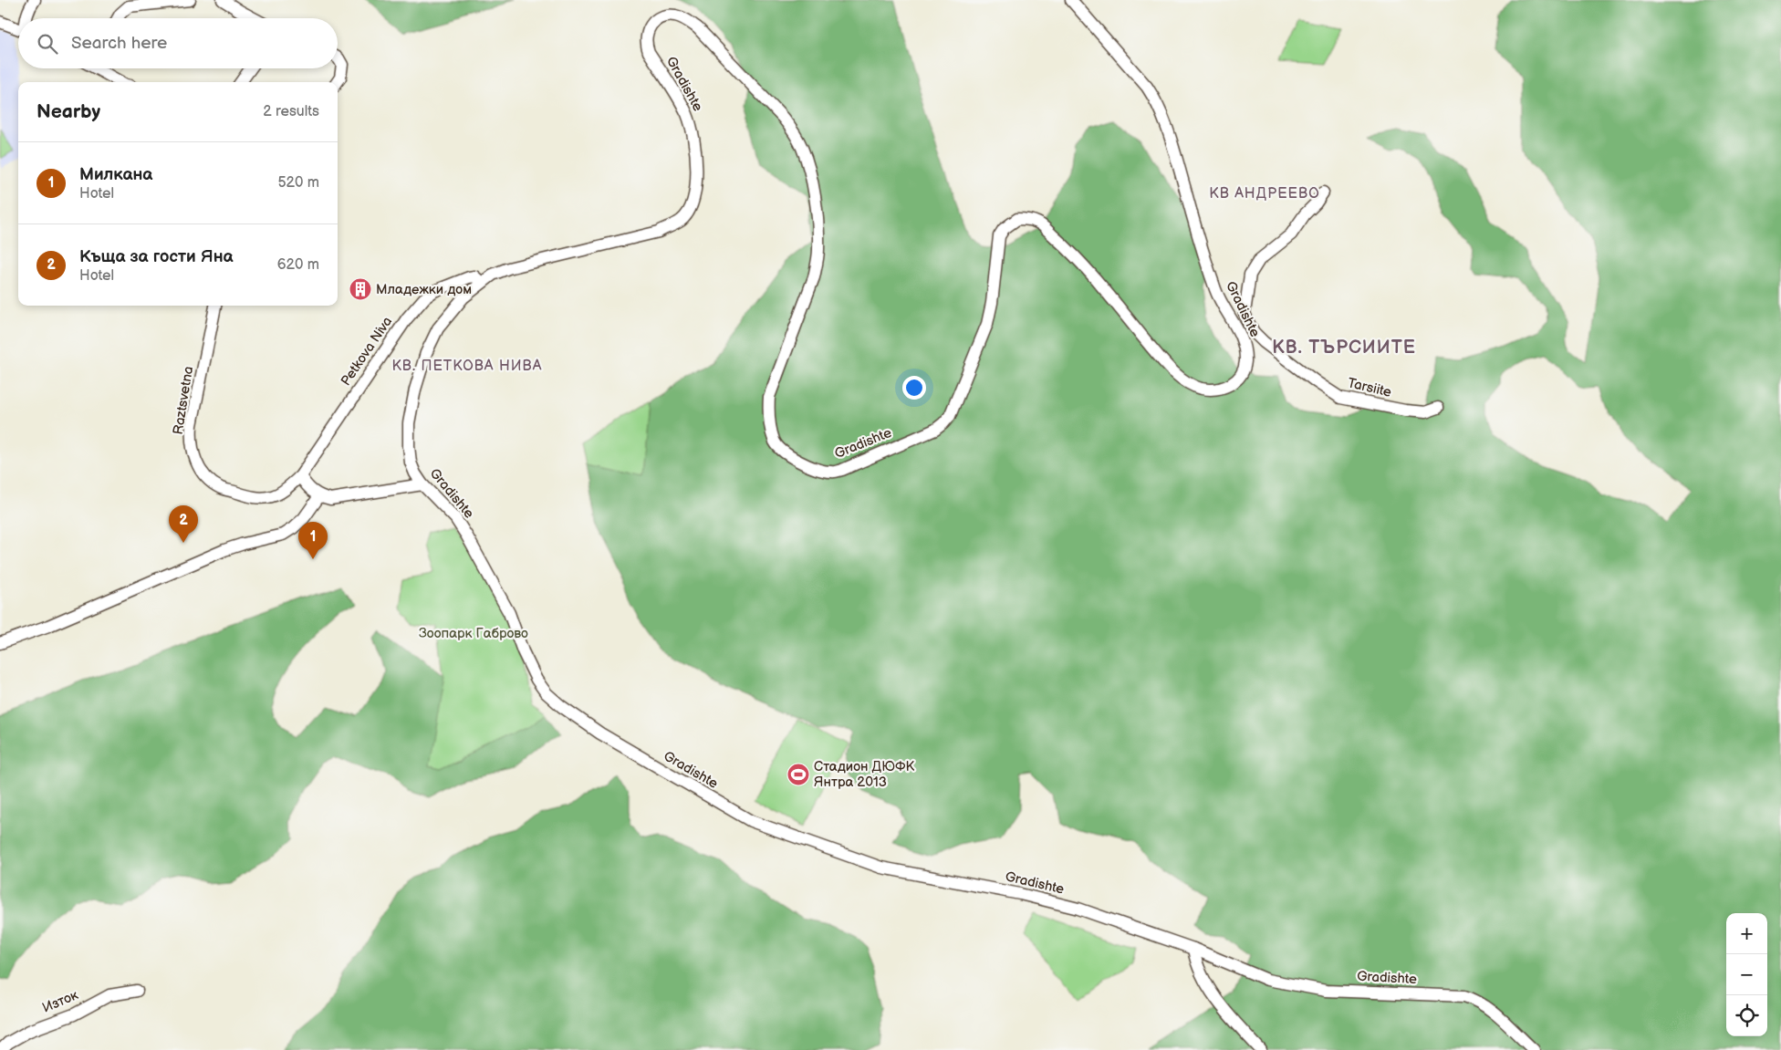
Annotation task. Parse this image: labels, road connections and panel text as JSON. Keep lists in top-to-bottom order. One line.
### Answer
{"streets":{"street":["Gradishte","Petkova Niva","Tarsiite","Raztsvetna","Изток"]},"crossings":[["Gradishte","Petkova Niva"],["Petkova Niva","Raztsvetna"]],"districts":["КВ АНДРЕЕВО","КВ. ТЪРСИИТЕ","КВ. ПЕТКОВА НИВА"],"parks":["Зоопарк Габрово"],"places":{"building":["Младежки дом"],"sports":["Стадион ДЮФК Янтра 2013"]},"page":{"search":"Search here","heading":["Nearby","2 results"],"list":[{"mark":"1","name":"Милкана","note":"Hotel","value":"520 m"},{"mark":"2","name":"Къща за гости Яна","note":"Hotel","value":"620 m"}],"pins":["2","1"],"map_buttons":["+","−"]}}
